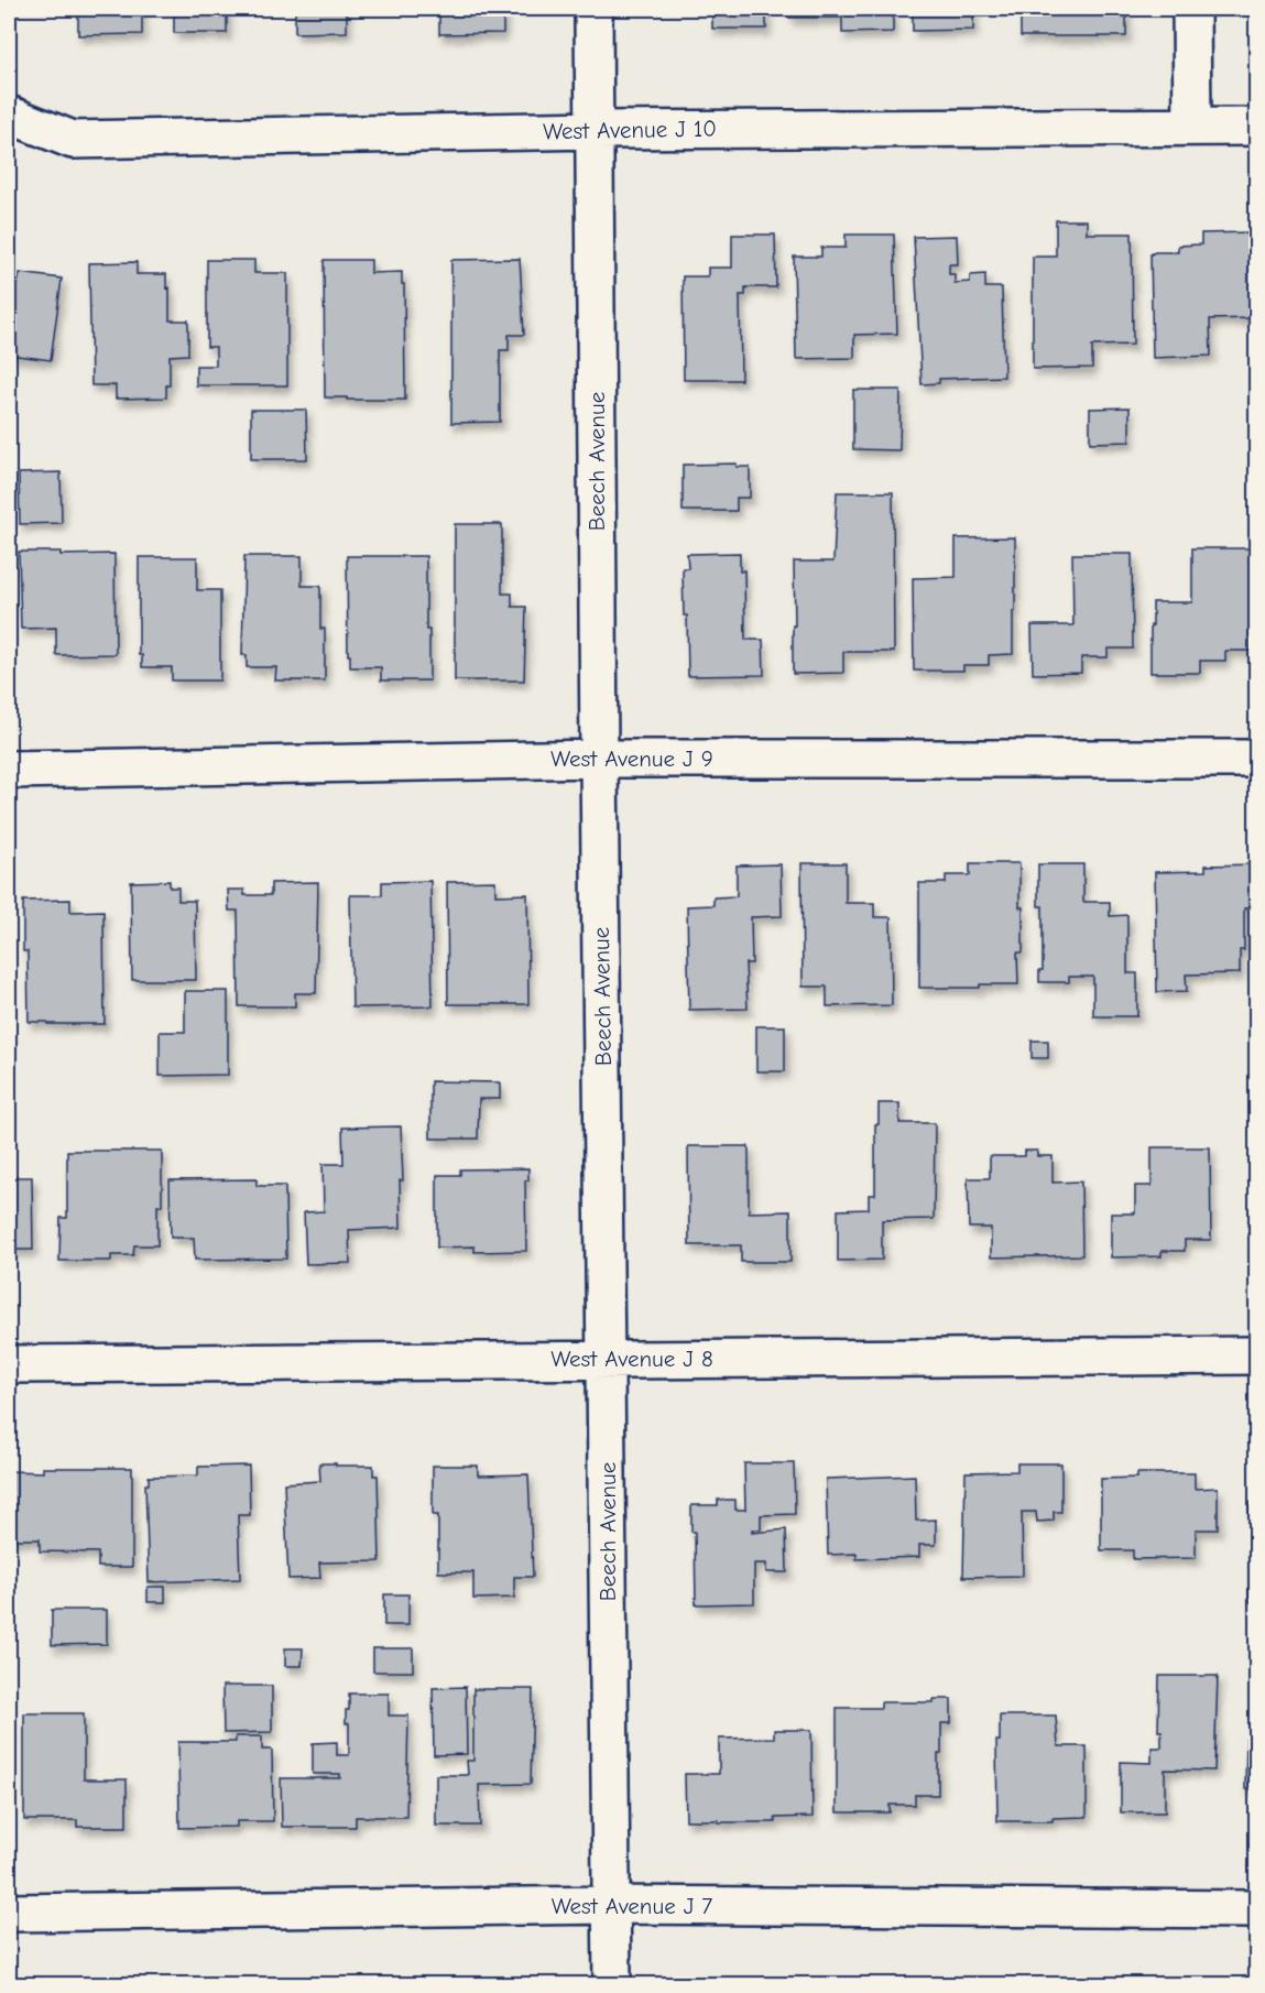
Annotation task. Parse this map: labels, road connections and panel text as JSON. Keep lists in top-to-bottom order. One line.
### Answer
{"streets":{"street":["West Avenue J 10","Beech Avenue","West Avenue J 9","West Avenue J 8","West Avenue J 7"]},"crossings":[["West Avenue J 10","Beech Avenue"],["Beech Avenue","West Avenue J 9"],["Beech Avenue","West Avenue J 8"],["Beech Avenue","West Avenue J 7"]]}
